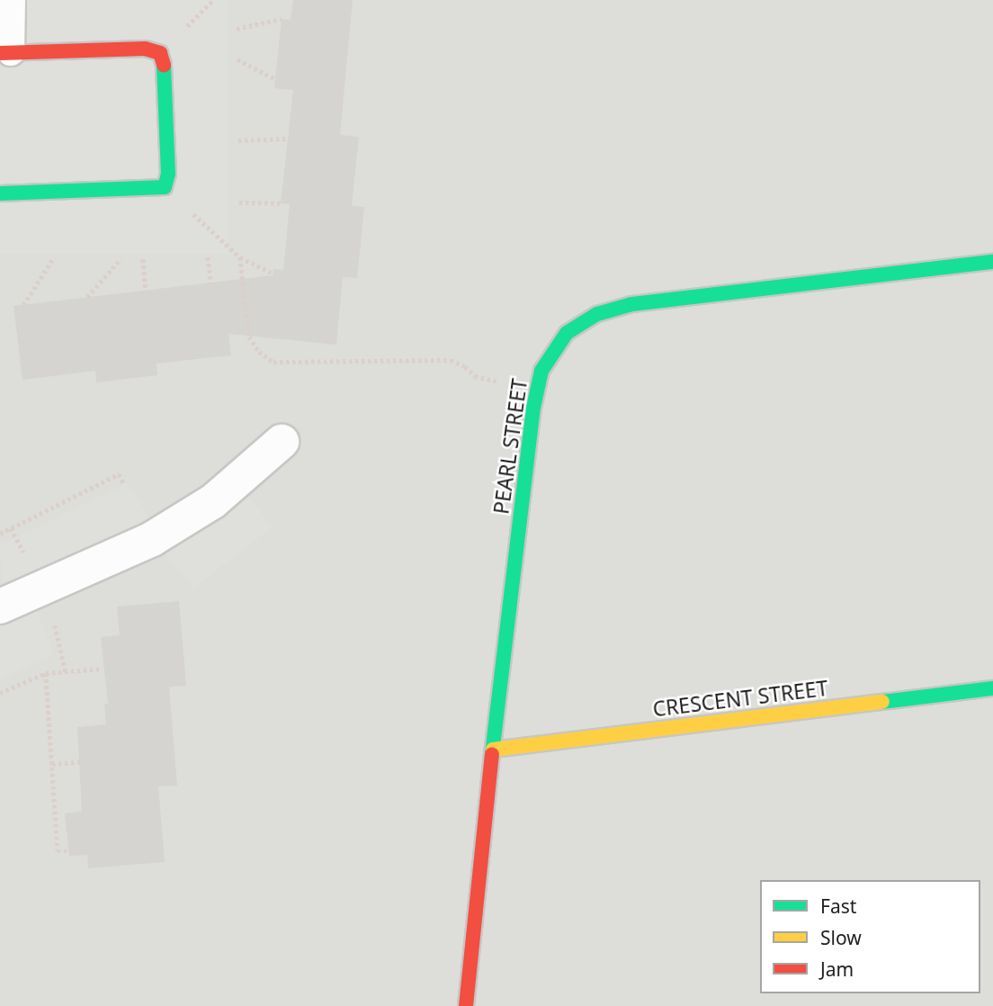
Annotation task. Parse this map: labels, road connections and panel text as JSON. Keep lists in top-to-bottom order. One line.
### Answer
{"streets":{"street":["PEARL STREET","CRESCENT STREET"]},"crossings":[["PEARL STREET","CRESCENT STREET"]],"legend":["Fast","Slow","Jam"]}
